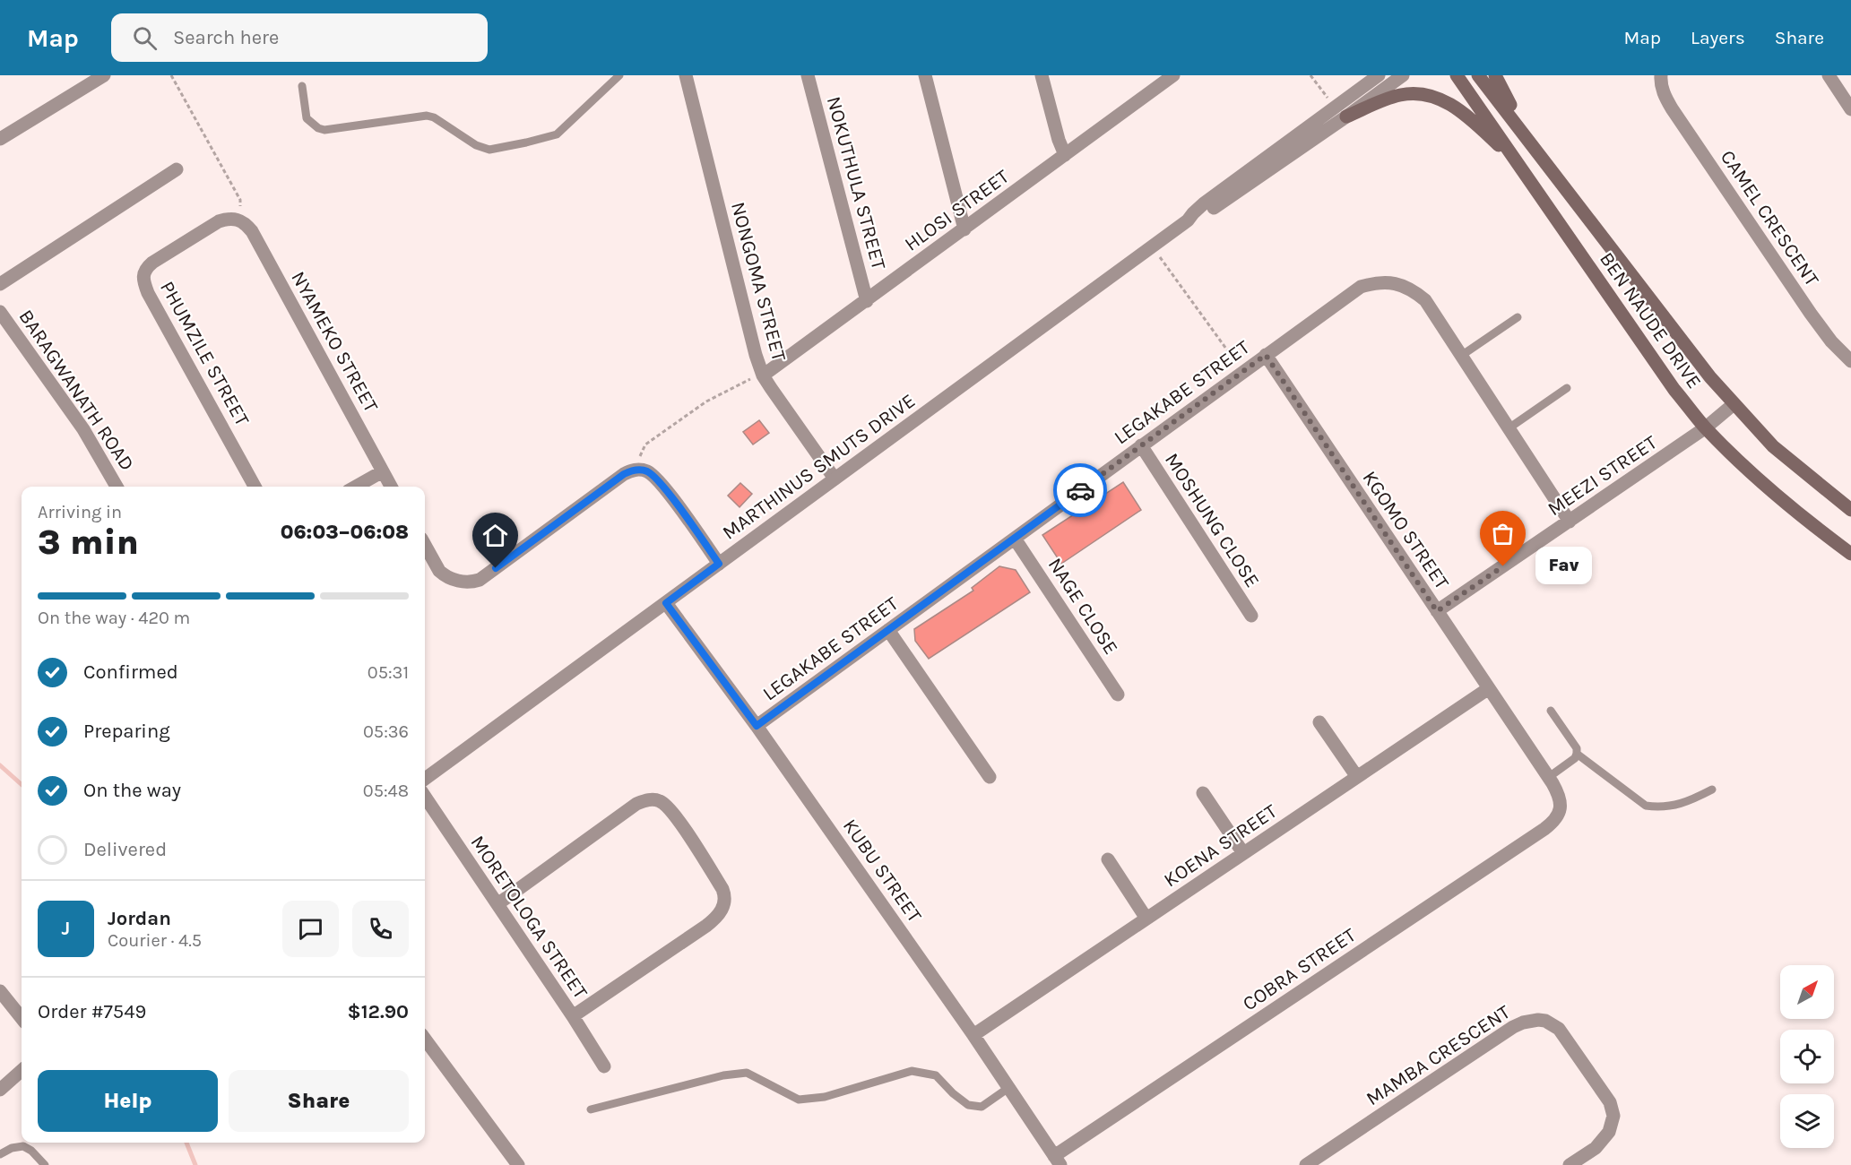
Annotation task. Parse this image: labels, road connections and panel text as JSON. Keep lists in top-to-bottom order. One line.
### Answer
{"streets":{"main road":["BEN NAUDE DRIVE"],"street":["NOKUTHULA STREET","HLOSI STREET","CAMEL CRESCENT","NONGOMA STREET","NYAMEKO STREET","PHUMZILE STREET","BARAGWANATH ROAD","LEGAKABE STREET","MARTHINUS SMUTS DRIVE","MEEZI STREET","MOSHUNG CLOSE","KGOMO STREET","NAGE CLOSE","KOENA STREET","KUBU STREET","MORETOLOGA STREET","COBRA STREET","MAMBA CRESCENT"]},"crossings":[["NOKUTHULA STREET","HLOSI STREET"],["HLOSI STREET","NONGOMA STREET"],["NONGOMA STREET","MARTHINUS SMUTS DRIVE"],["BEN NAUDE DRIVE","MEEZI STREET"],["NYAMEKO STREET","PHUMZILE STREET"],["LEGAKABE STREET","MEEZI STREET"],["LEGAKABE STREET","MOSHUNG CLOSE"],["LEGAKABE STREET","KGOMO STREET"],["LEGAKABE STREET","NAGE CLOSE"],["LEGAKABE STREET","KUBU STREET"],["MARTHINUS SMUTS DRIVE","KUBU STREET"],["MEEZI STREET","KGOMO STREET"],["KGOMO STREET","KOENA STREET"],["KGOMO STREET","COBRA STREET"],["KOENA STREET","KUBU STREET"],["KUBU STREET","COBRA STREET"]],"places":["Fav"],"north":"top right","page":{"header":"Map","search":"Search here","nav":["Map","Layers","Share"],"heading":["3 min","Arriving in","06:03–06:08"],"panel":["Jordan","Courier · 4.5","Order #7549","$12.90"],"bubble":"Fav","bar":"On the way · 420 m","list":[["Confirmed","05:31"],["Preparing","05:36"],["On the way","05:48"],"Delivered"],"round":"J","buttons":["Help","Share"]}}
